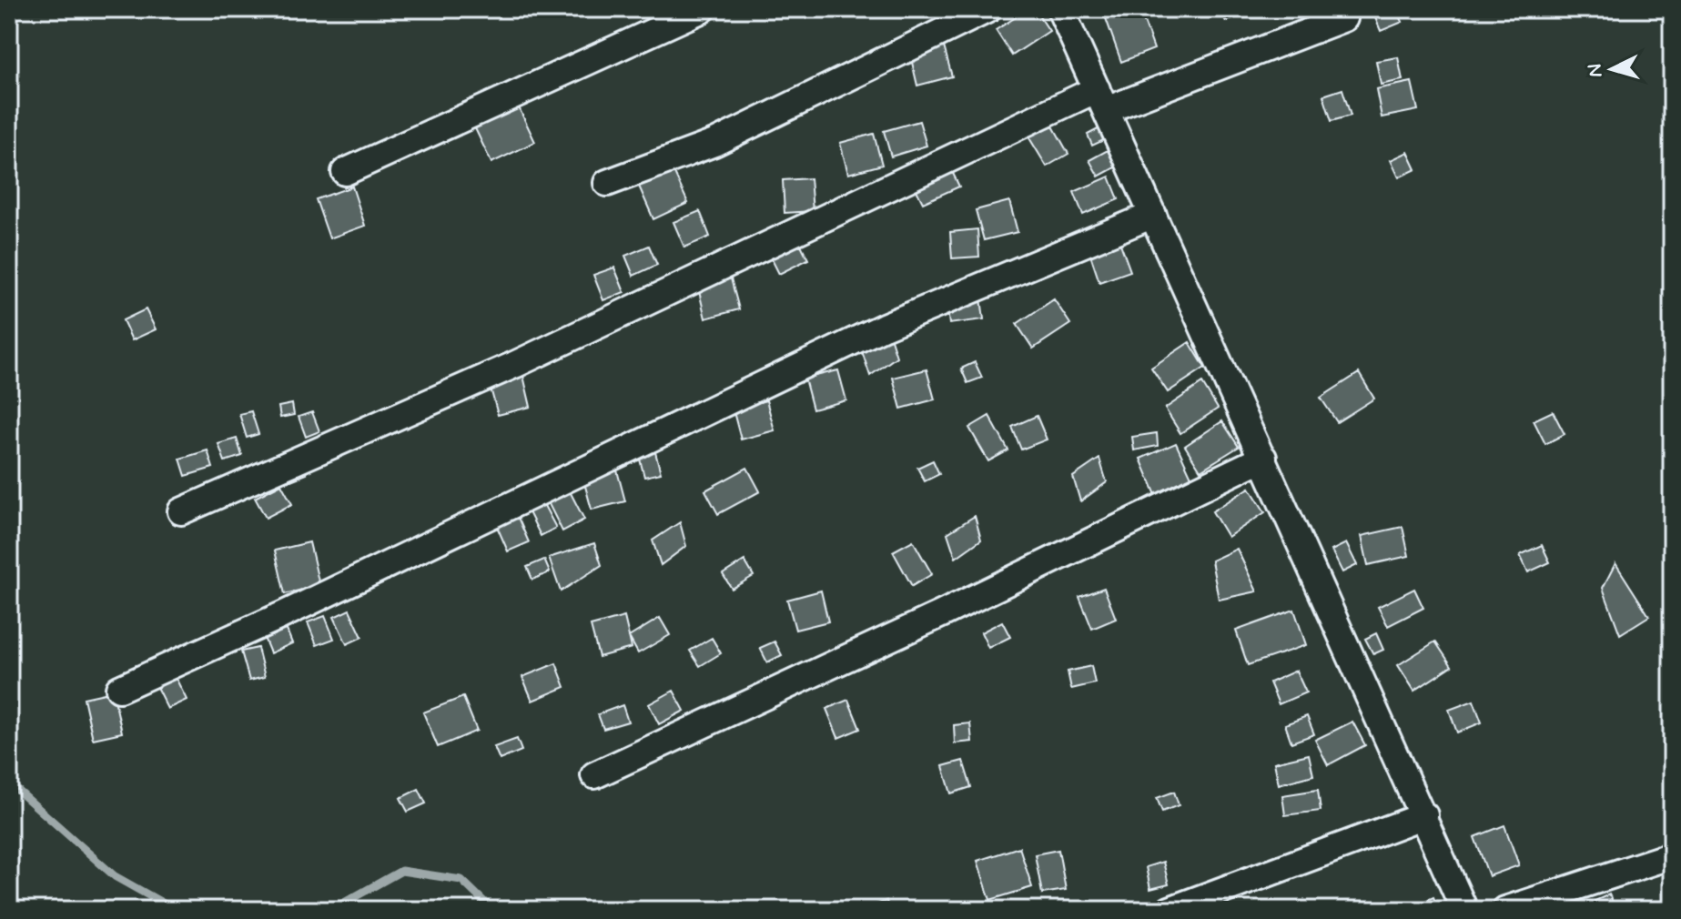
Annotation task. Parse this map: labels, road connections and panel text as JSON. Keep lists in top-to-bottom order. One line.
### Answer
{"north":"left"}
